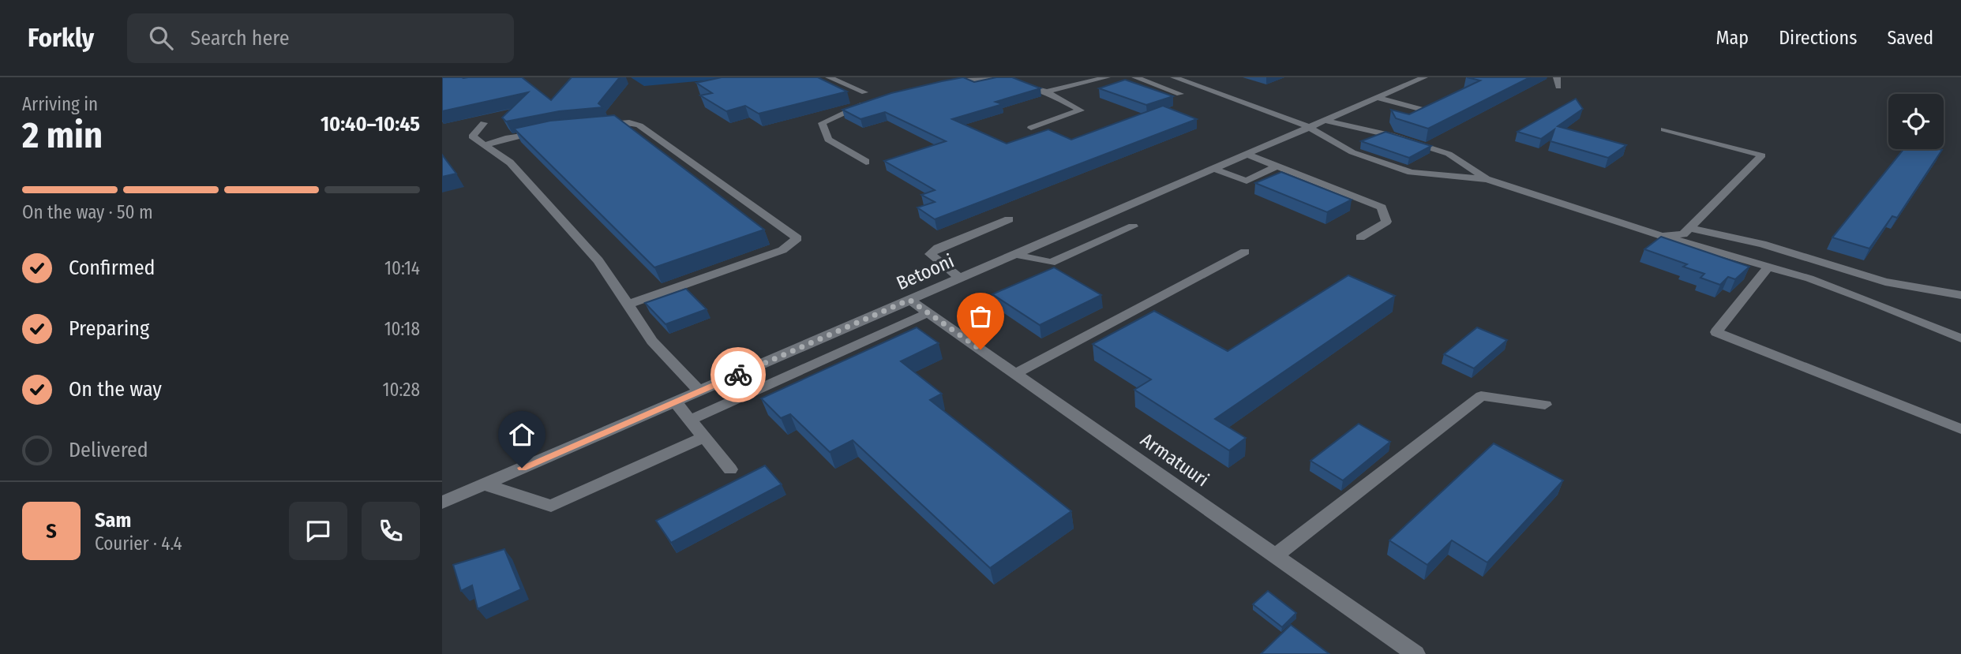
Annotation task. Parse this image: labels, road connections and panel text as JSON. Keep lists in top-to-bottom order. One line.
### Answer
{"streets":{"street":["Betooni","Armatuuri"]},"crossings":[["Betooni","Armatuuri"]],"page":{"header":"Forkly","search":"Search here","nav":["Map","Directions","Saved"],"heading":["2 min","Arriving in","10:40–10:45"],"panel":["Sam","Courier · 4.4"],"bar":"On the way · 50 m","list":[["Confirmed","10:14"],["Preparing","10:18"],["On the way","10:28"],"Delivered"],"round":"S"}}
